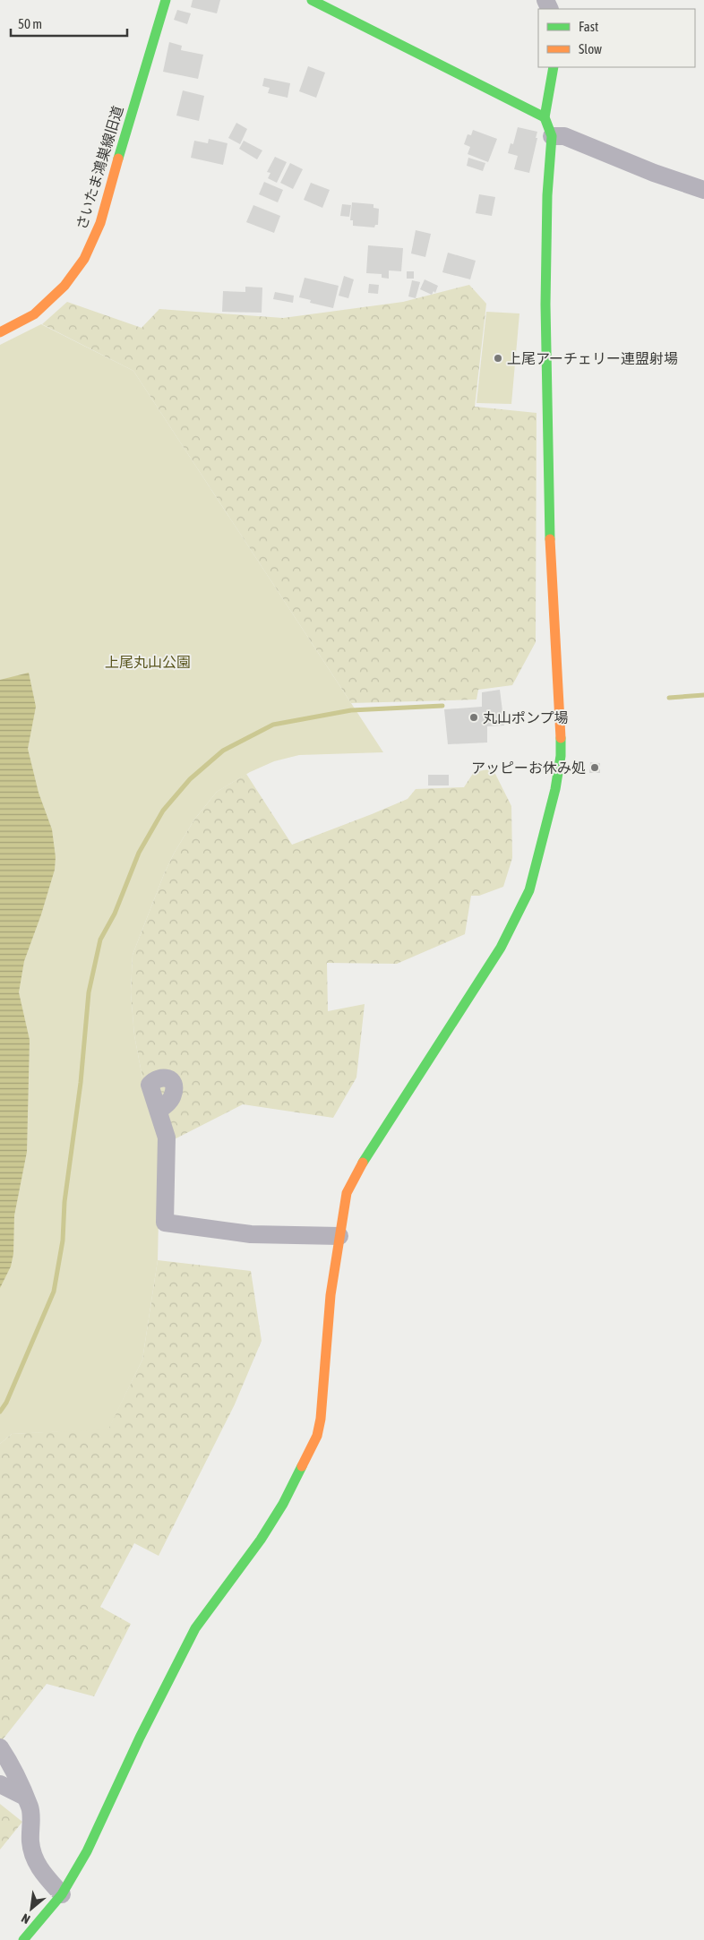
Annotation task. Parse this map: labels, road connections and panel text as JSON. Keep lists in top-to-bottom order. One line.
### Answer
{"streets":{"street":["さいたま鴻巣線旧道"]},"parks":["上尾丸山公園"],"places":["上尾アーチェリー連盟射場","丸山ポンプ場","アッピーお休み処"],"legend":["Fast","Slow"],"scale_bar":"50 m","north":"bottom left"}
